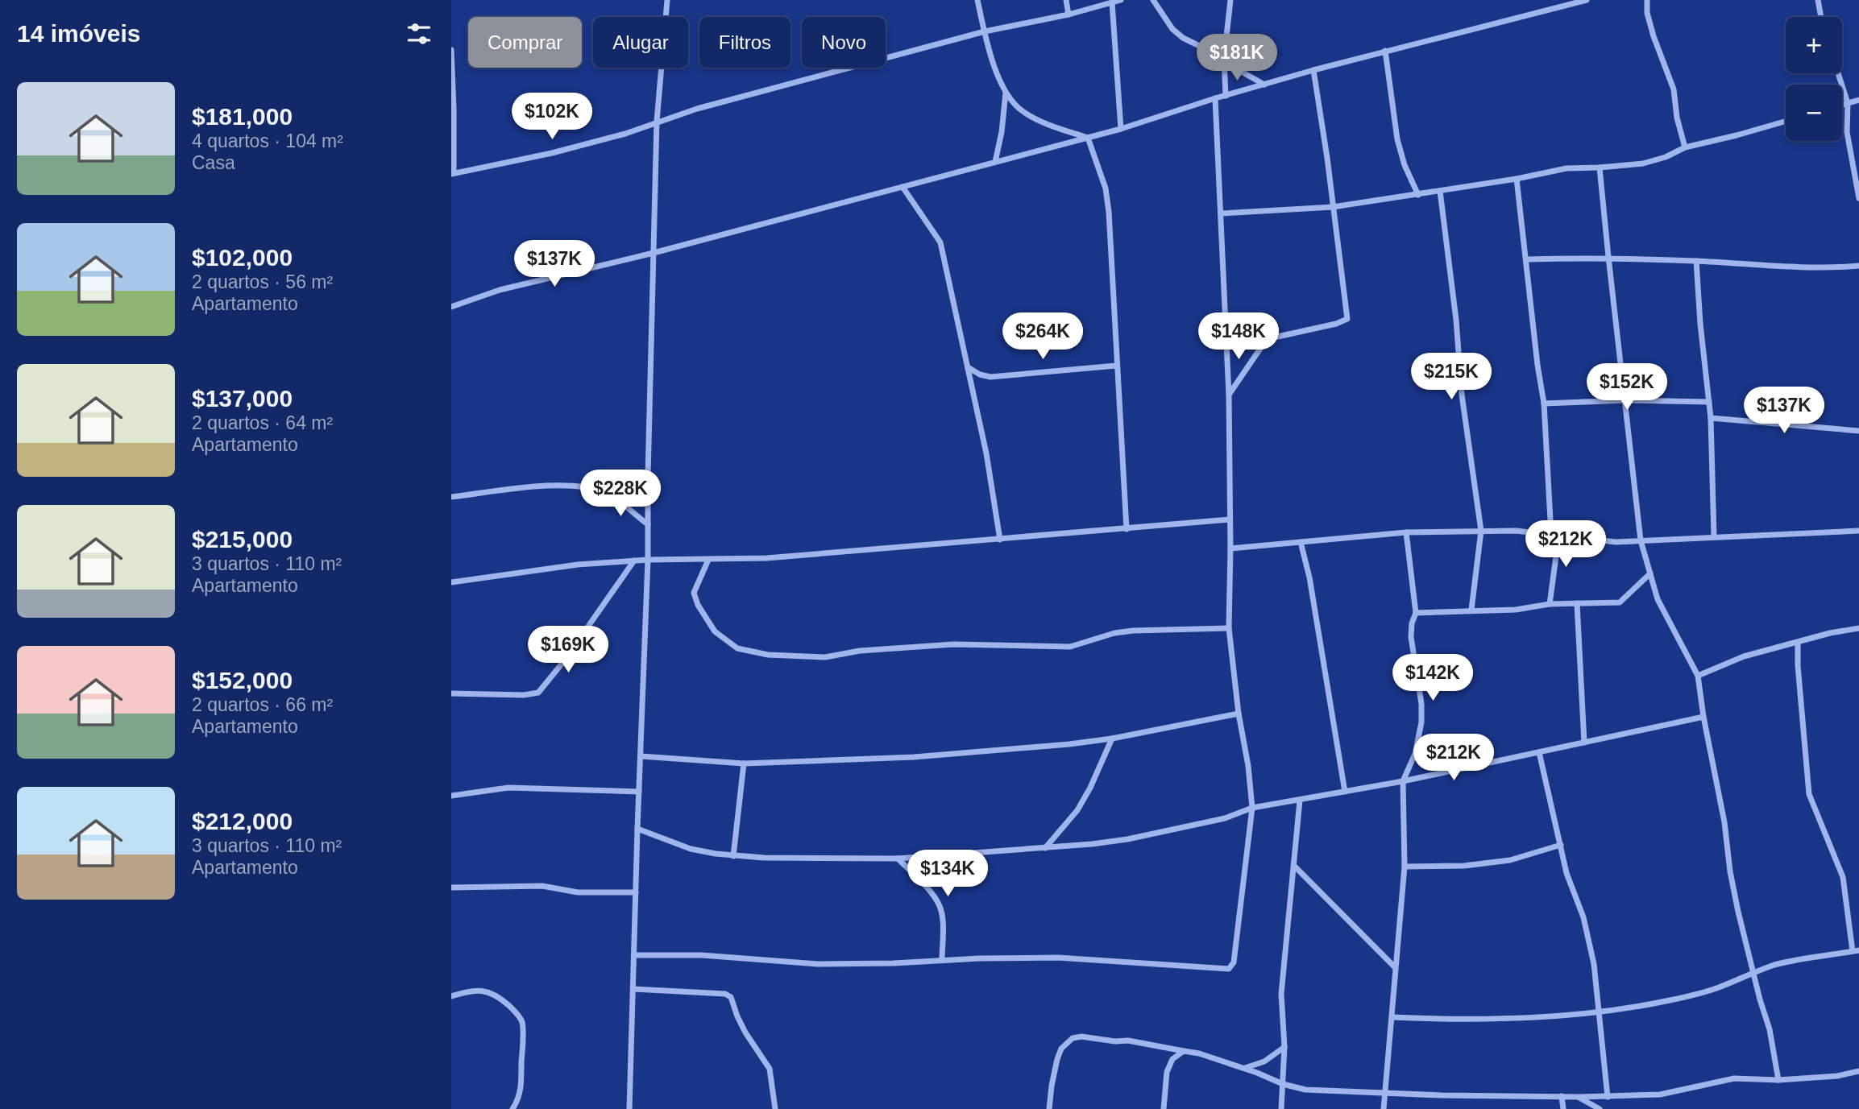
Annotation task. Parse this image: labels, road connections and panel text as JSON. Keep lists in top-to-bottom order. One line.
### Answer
{"page":{"heading":"14 imóveis","map_buttons":["+","−"],"chip":["Comprar","Alugar","Filtros","Novo"],"price":["$181K","$102K","$137K","$264K","$148K","$215K","$152K","$137K","$228K","$212K","$169K","$142K","$212K","$134K"],"list":[{"name":"$181,000","note":"4 quartos · 104 m² · Casa"},{"name":"$102,000","note":"2 quartos · 56 m² · Apartamento"},{"name":"$137,000","note":"2 quartos · 64 m² · Apartamento"},{"name":"$215,000","note":"3 quartos · 110 m² · Apartamento"},{"name":"$152,000","note":"2 quartos · 66 m² · Apartamento"},{"name":"$212,000","note":"3 quartos · 110 m² · Apartamento"}]}}
